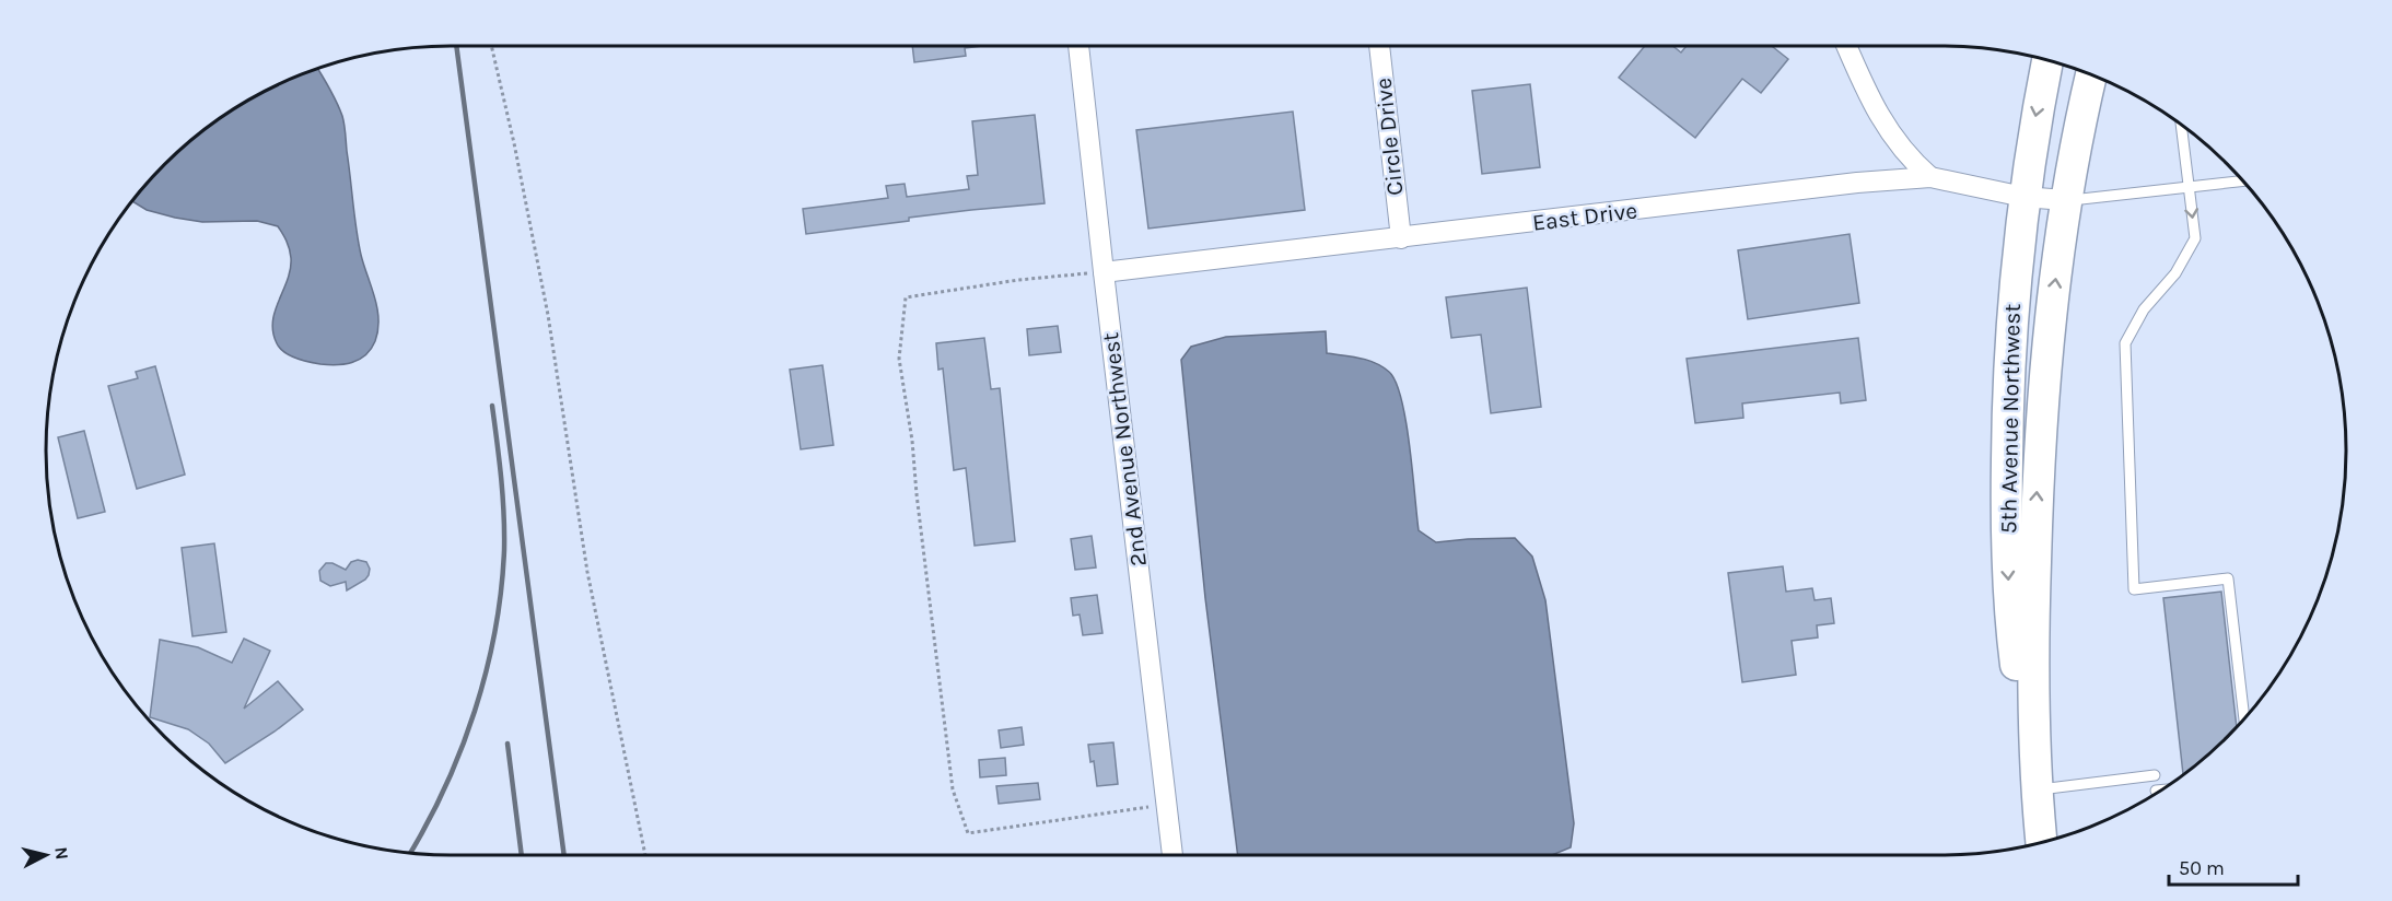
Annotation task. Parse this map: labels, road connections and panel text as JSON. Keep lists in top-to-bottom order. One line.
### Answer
{"streets":{"main road":["5th Avenue Northwest"],"street":["Circle Drive","East Drive","2nd Avenue Northwest"]},"crossings":[["Circle Drive","East Drive"],["East Drive","5th Avenue Northwest"],["East Drive","2nd Avenue Northwest"]],"scale_bar":"50 m","north":"right"}
